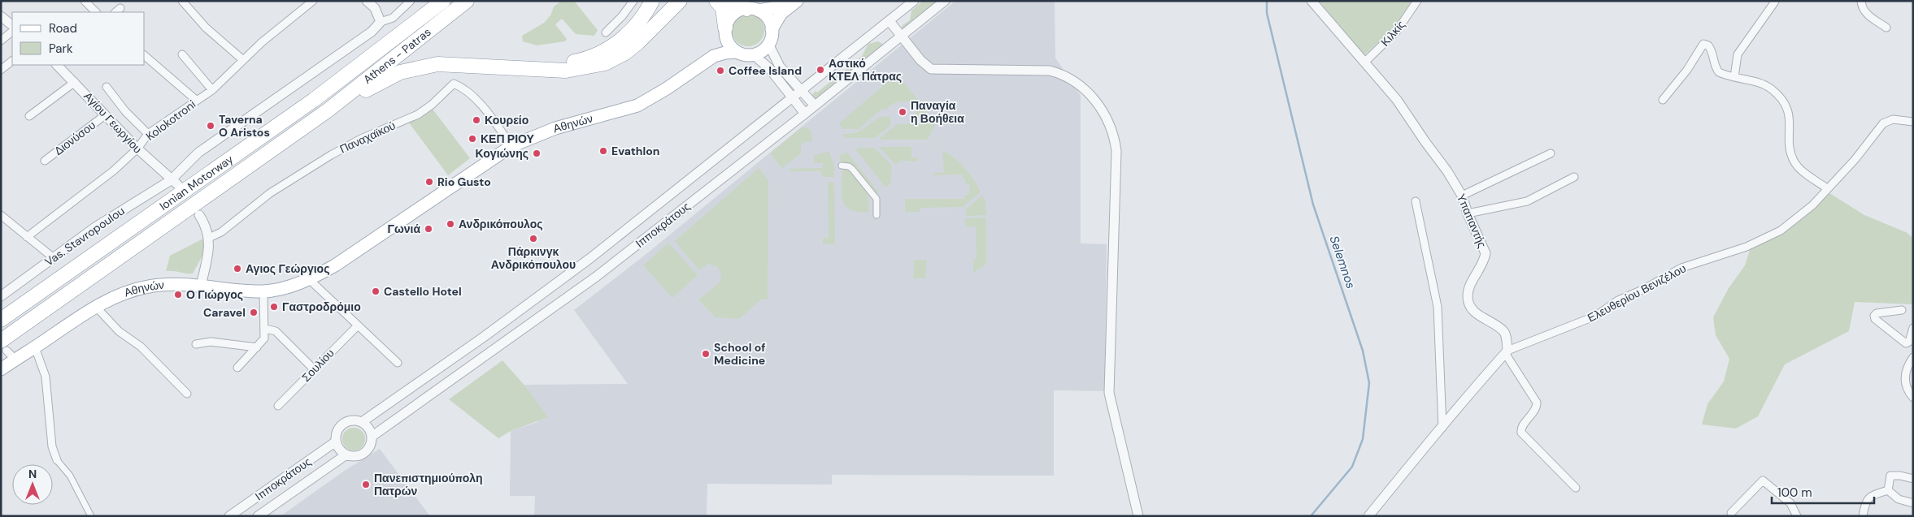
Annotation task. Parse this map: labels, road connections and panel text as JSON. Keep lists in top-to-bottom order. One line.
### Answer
{"streets":{"highway":["Athens - Patras","Ionian Motorway"],"main road":["Αθηνών"],"street":["Κιλκίς","Kolokotroni","Αγίου Γεωργίου","Παναχαϊκού","Διονύσου","Υπαπαντής","Ιπποκράτους","Vas. Stavropoulou","Ελευθερίου Βενιζέλου","Σουλίου"]},"crossings":[["Κιλκίς","Υπαπαντής"],["Athens - Patras","Ionian Motorway"],["Kolokotroni","Αγίου Γεωργίου"],["Αγίου Γεωργίου","Διονύσου"],["Αγίου Γεωργίου","Vas. Stavropoulou"],["Αθηνών","Παναχαϊκού"],["Υπαπαντής","Ελευθερίου Βενιζέλου"]],"water":["Selemnos"],"places":["Αστικό ΚΤΕΛ Πάτρας","Coffee Island","Παναγία η Βοήθεια","Κουρείο","Taverna O Aristos","ΚΕΠ ΡΙΟΥ","Evathlon","Κογιώνης","Rio Gusto","Ανδρικόπουλος","Γωνιά","Πάρκινγκ Ανδρικόπουλου","Αγιος Γεώργιος","Castello Hotel","Ο Γιώργος","Γαστροδρόμιο","Caravel","School of Medicine","Πανεπιστημιούπολη Πατρών"],"legend":["Road","Park"],"scale_bar":"100 m","north":"top"}
